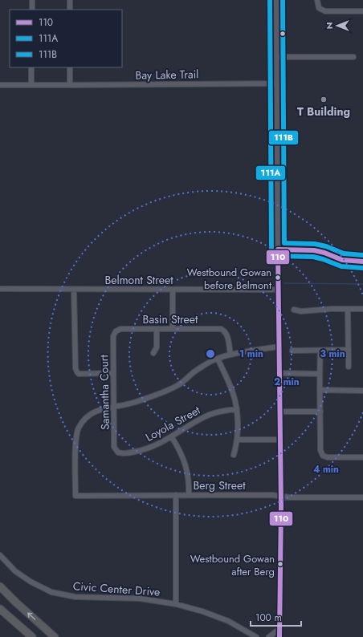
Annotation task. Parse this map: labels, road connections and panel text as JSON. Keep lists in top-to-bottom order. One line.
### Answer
{"streets":{"street":["Bay Lake Trail","Belmont Street","Basin Street","Samantha Court","Loyola Street","Berg Street","Civic Center Drive"]},"crossings":[["Basin Street","Samantha Court"],["Samantha Court","Loyola Street"],["Samantha Court","Berg Street"]],"places":["T Building","Westbound Gowan before Belmont","Westbound Gowan after Berg"],"lines":["transit line 111A","transit line 111B","transit line 110"],"legend":["110","111A","111B"],"scale_bar":"100 m","north":"left","rings":["1 min","3 min","2 min","4 min"]}
